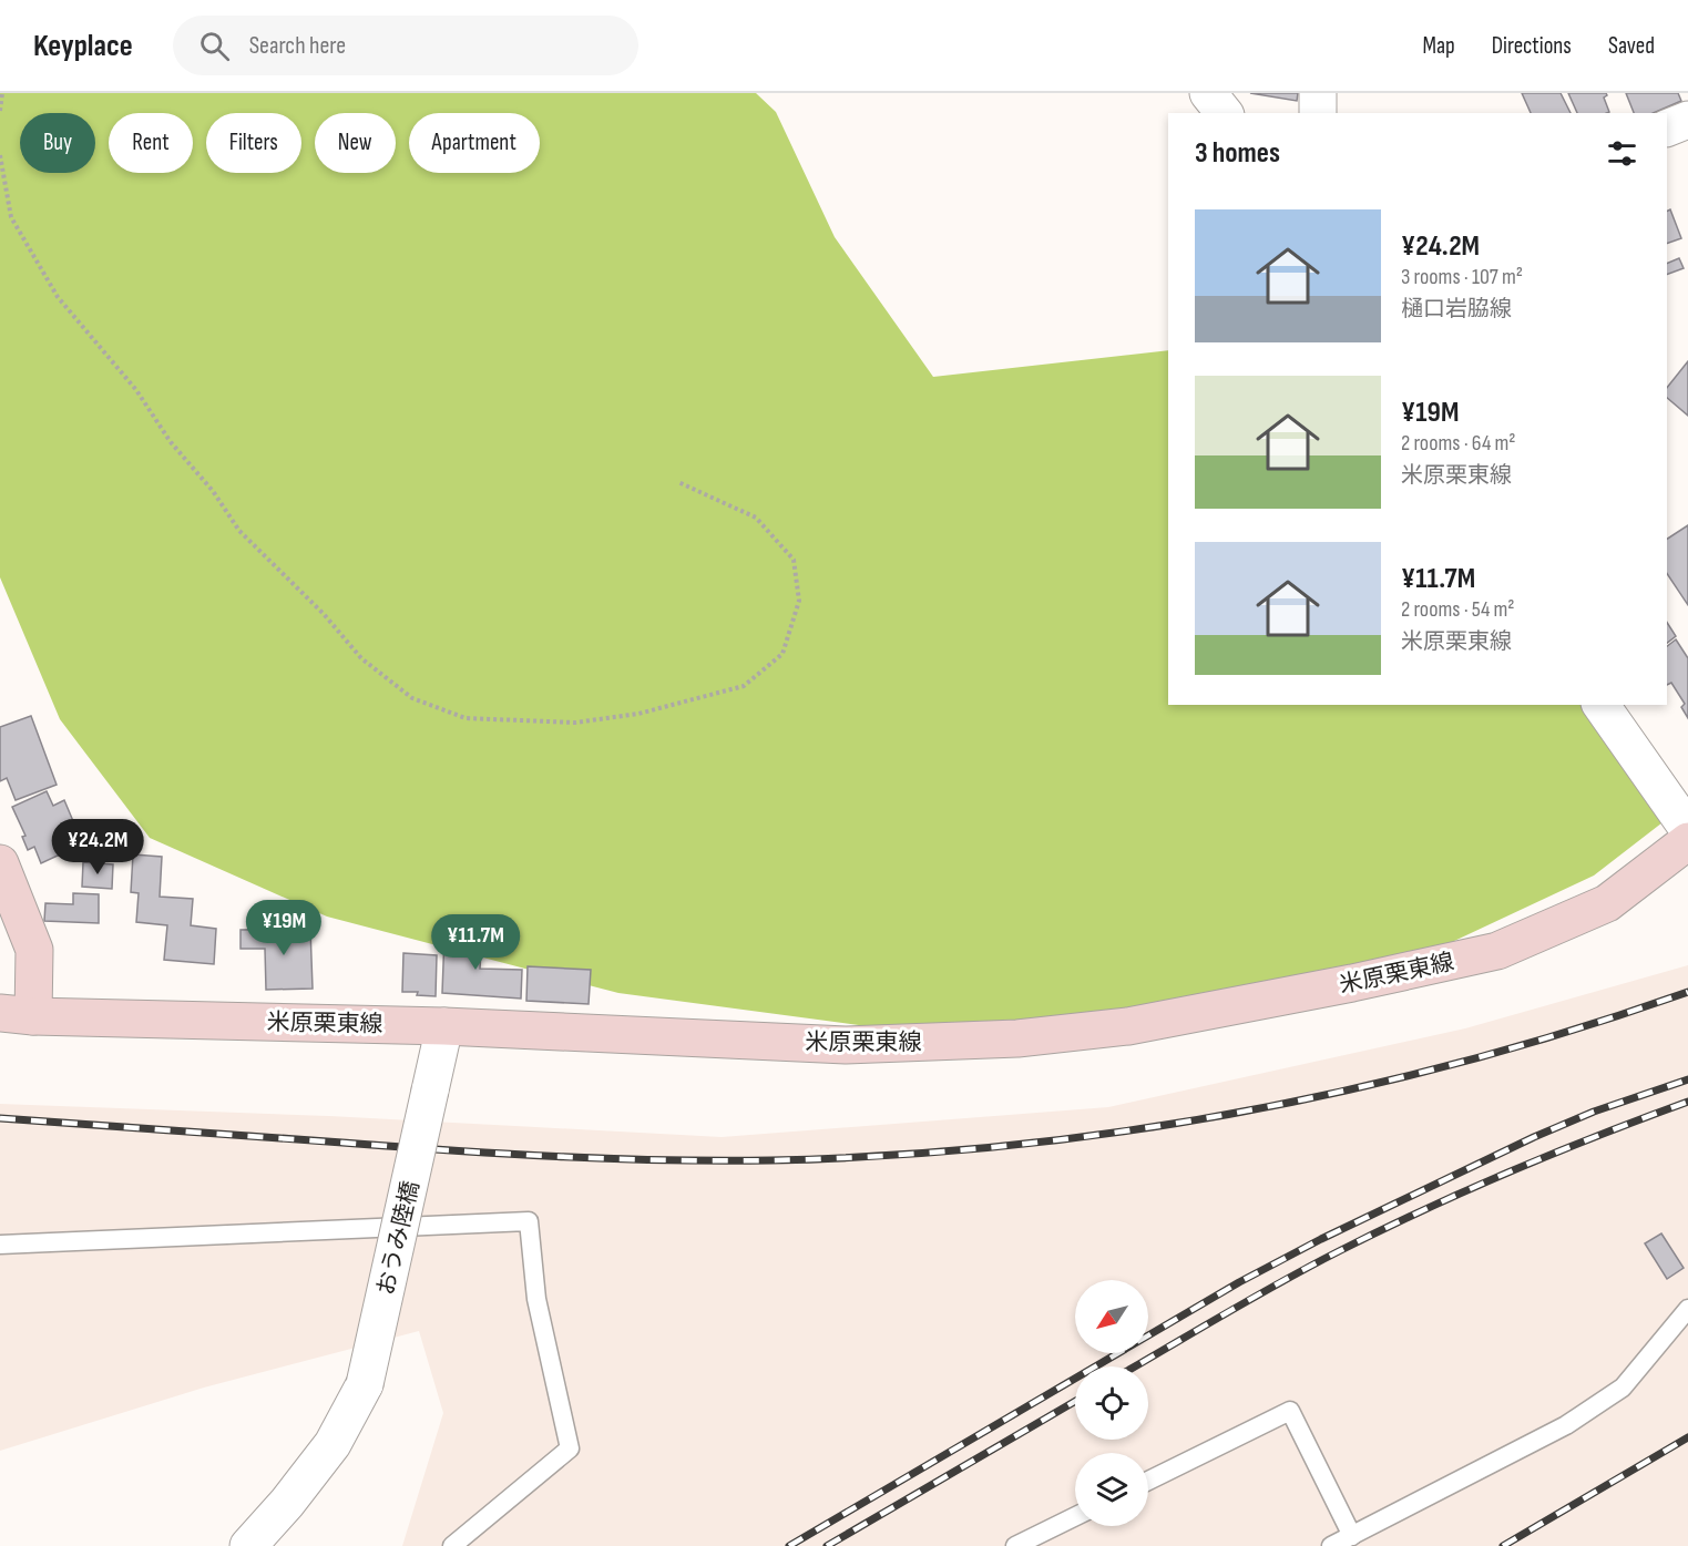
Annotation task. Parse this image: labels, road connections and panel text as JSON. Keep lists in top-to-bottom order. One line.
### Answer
{"streets":{"main road":["米原栗東線"],"street":["おうみ陸橋"]},"crossings":[["米原栗東線","おうみ陸橋"]],"north":"bottom left","page":{"header":"Keyplace","search":"Search here","nav":["Map","Directions","Saved"],"chip":["Buy","Rent","Filters","New","Apartment"],"heading":"3 homes","list":[{"name":"¥24.2M","note":"3 rooms · 107 m² · 樋口岩脇線"},{"name":"¥19M","note":"2 rooms · 64 m² · 米原栗東線"},{"name":"¥11.7M","note":"2 rooms · 54 m² · 米原栗東線"}],"price":["¥24.2M","¥19M","¥11.7M"]}}
